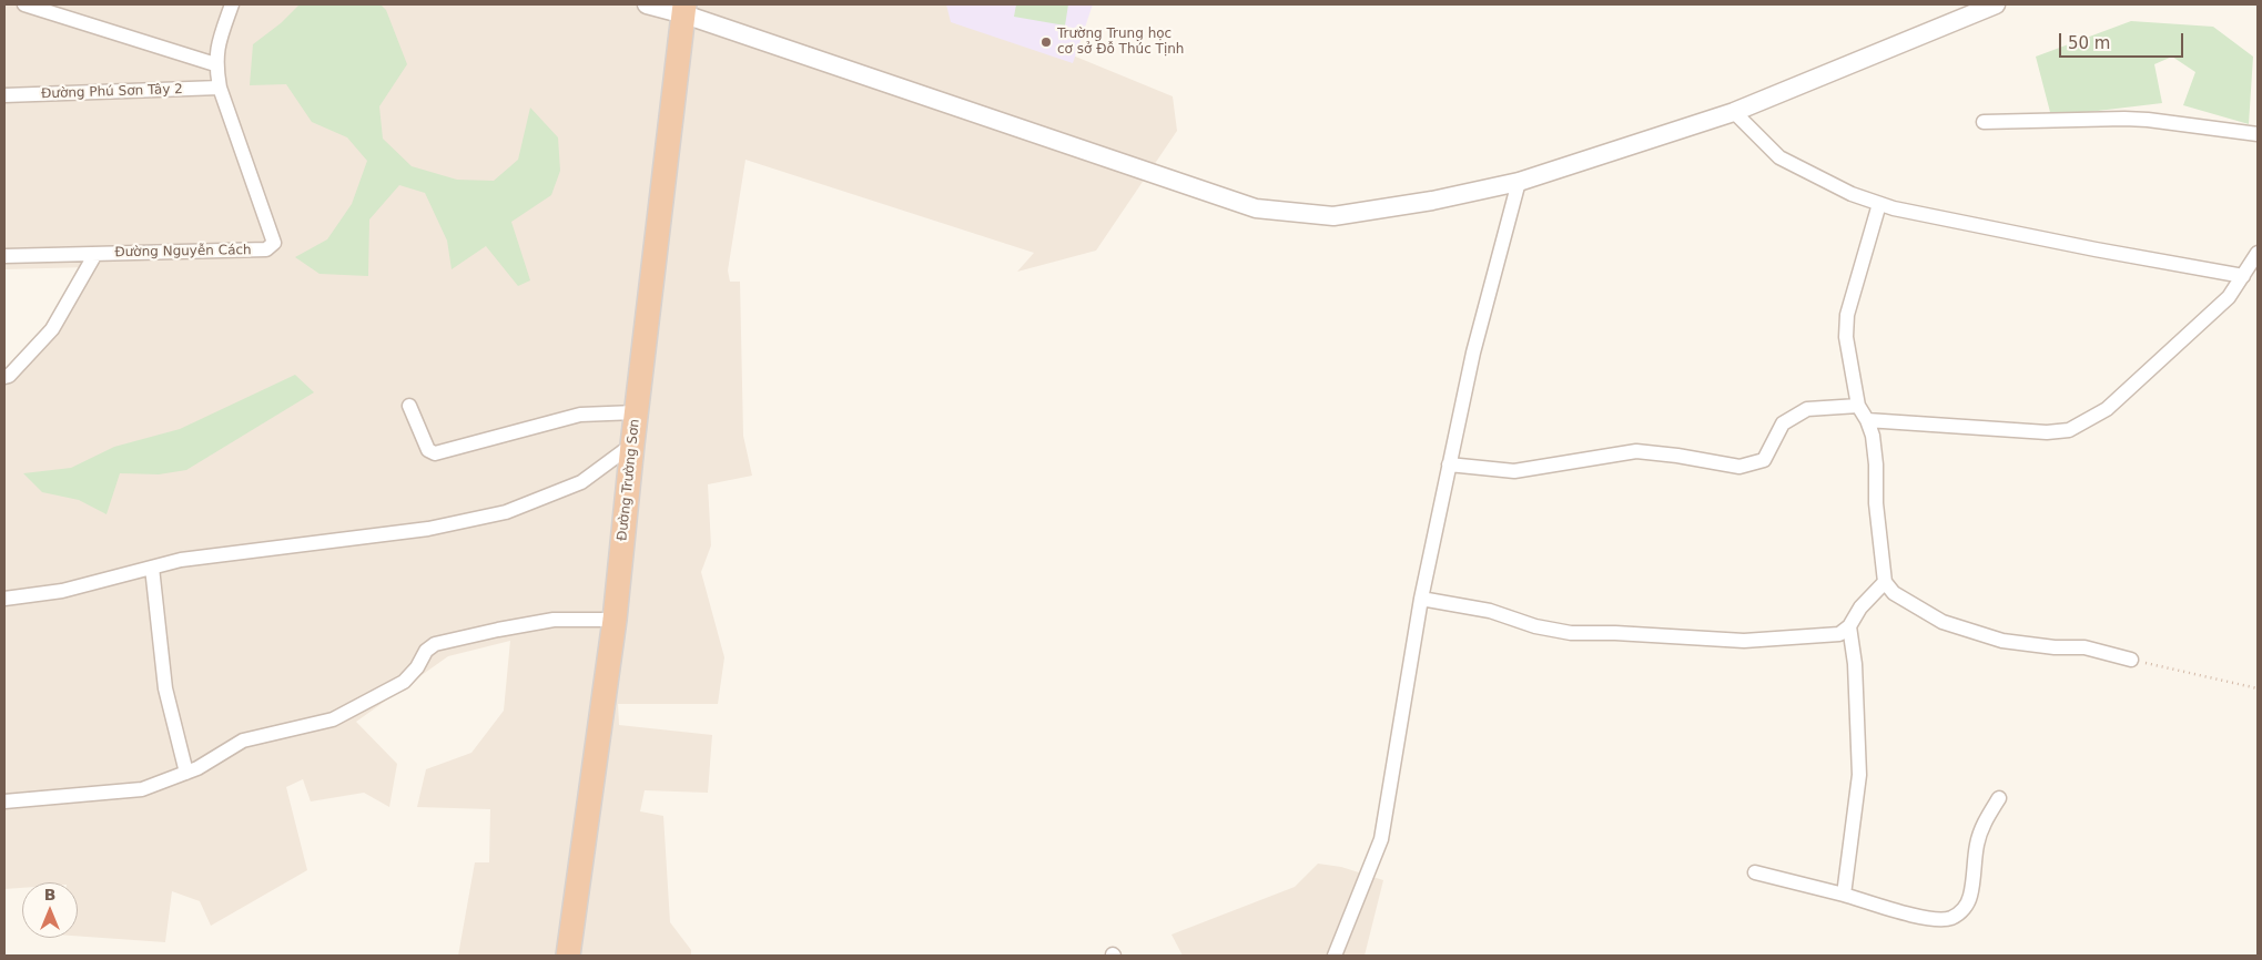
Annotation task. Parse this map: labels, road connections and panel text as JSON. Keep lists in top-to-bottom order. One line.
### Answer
{"streets":{"highway":["Đường Trường Sơn"],"street":["Đường Phú Sơn Tây 2","Đường Nguyễn Cách"]},"crossings":[["Đường Phú Sơn Tây 2","Đường Nguyễn Cách"]],"places":["Trường Trung học cơ sở Đỗ Thúc Tịnh"],"scale_bar":"50 m","north":"top"}
